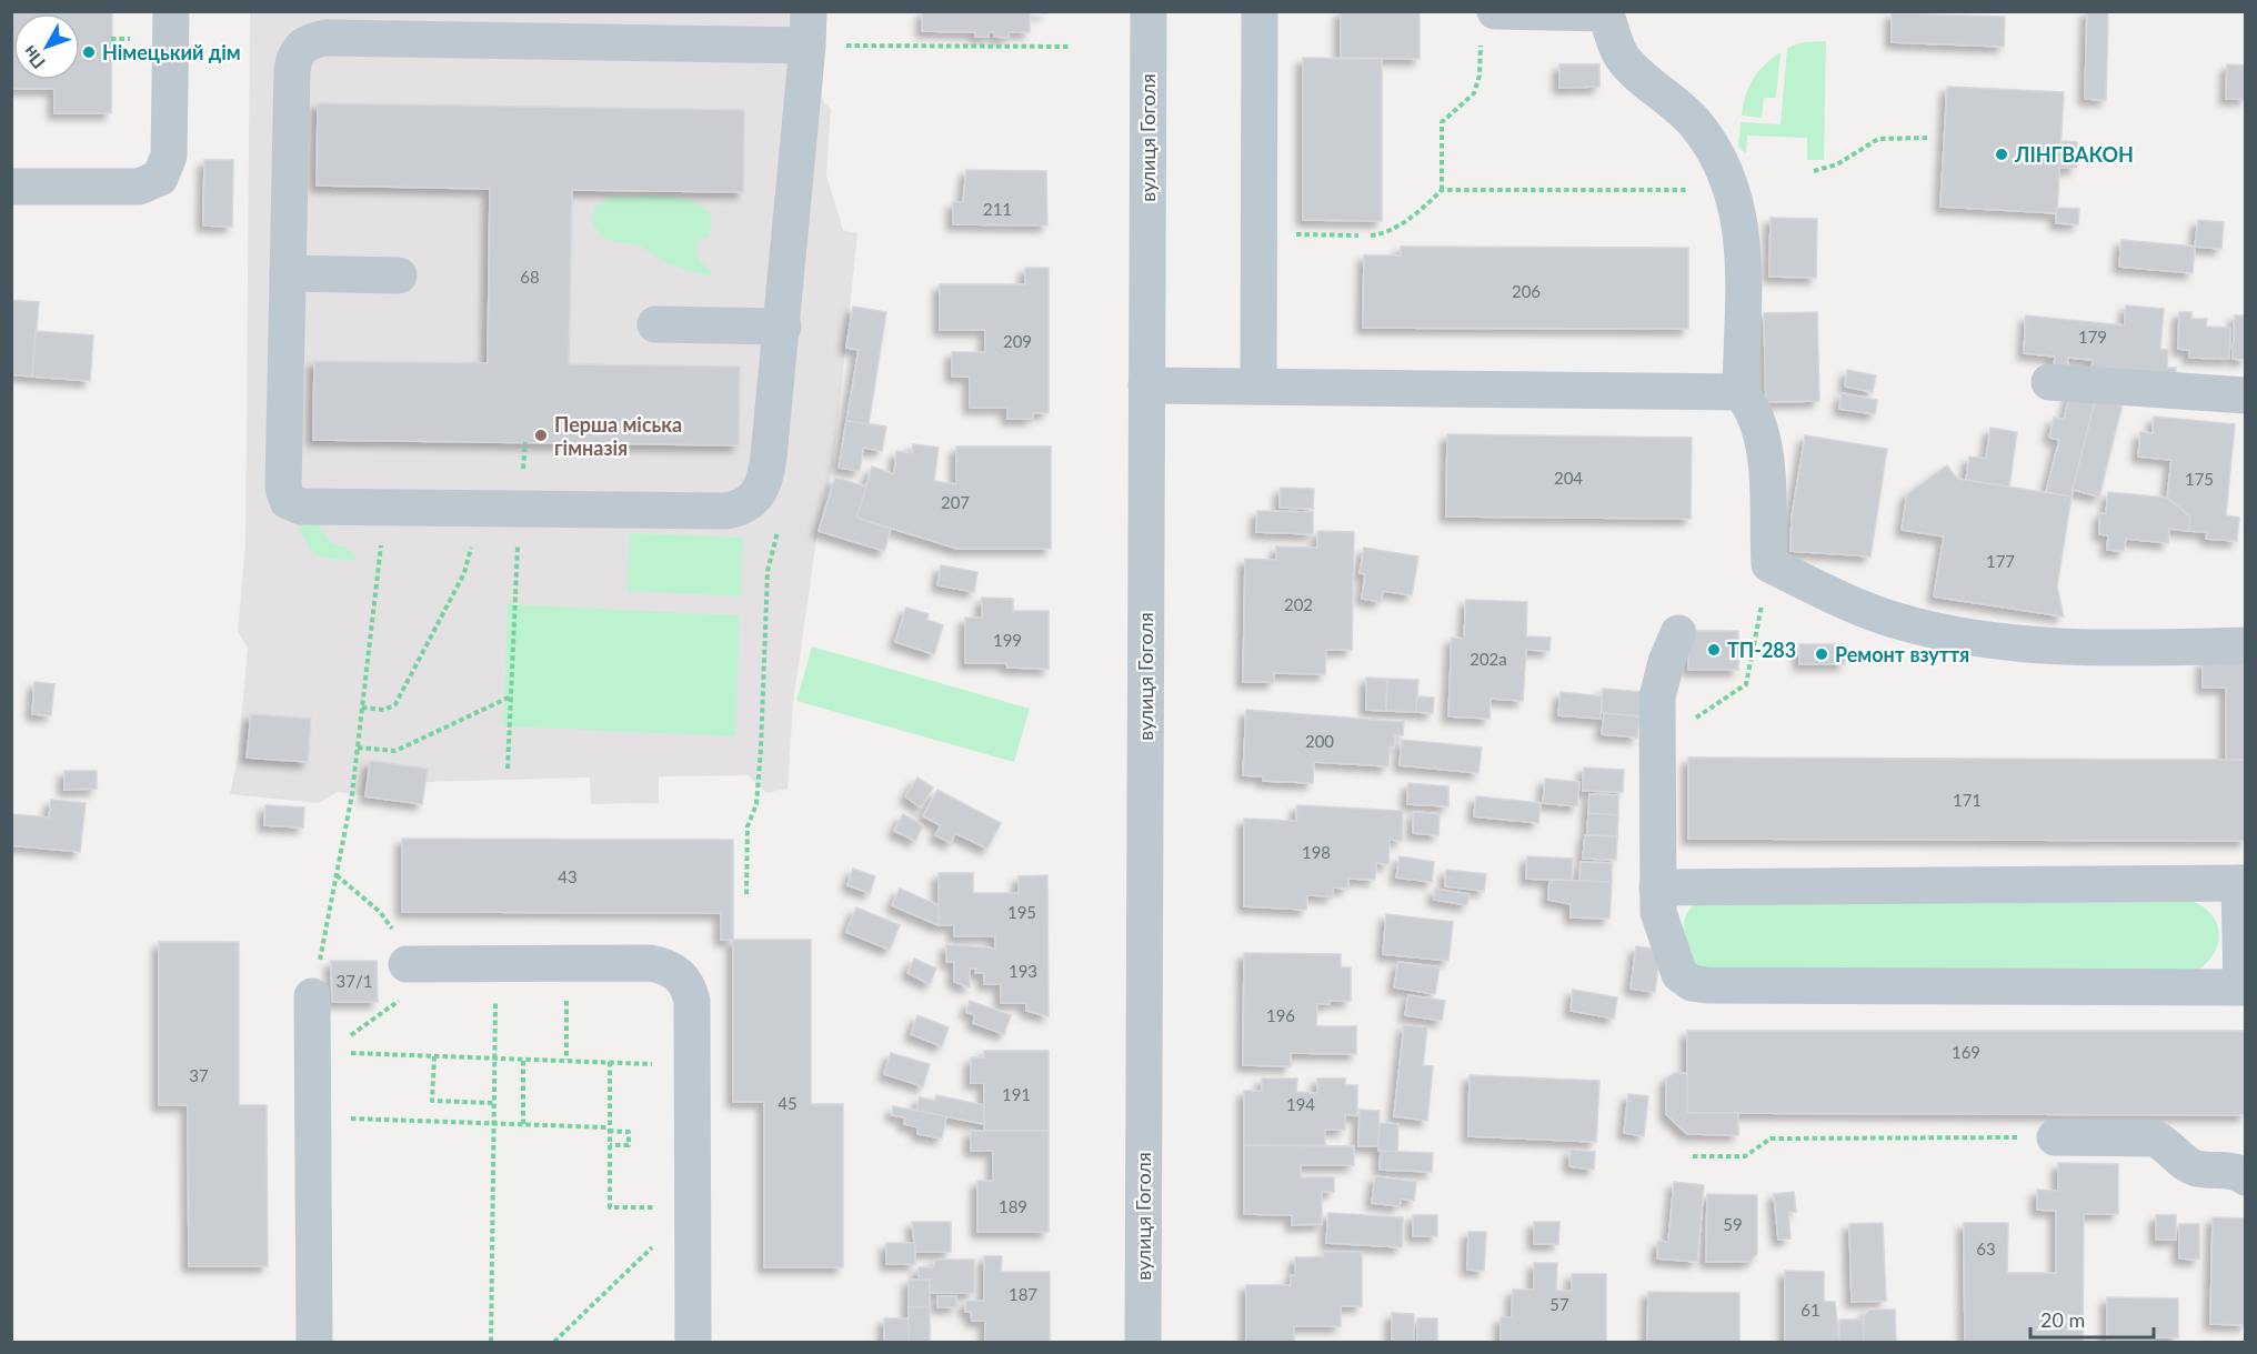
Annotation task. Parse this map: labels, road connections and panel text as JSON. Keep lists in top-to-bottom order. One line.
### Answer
{"streets":{"street":["вулиця Гоголя"]},"places":["Німецький дім","ЛІНГВАКОН","Перша міська гімназія","ТП-283","Ремонт взуття"],"house_numbers":["211","68","206","179","209","204","175","207","177","202","199","202а","200","171","198","43","195","193","37/1","196","169","37","191","45","194","189","59","63","187","57","61"],"scale_bar":"20 m","north":"bottom left"}
